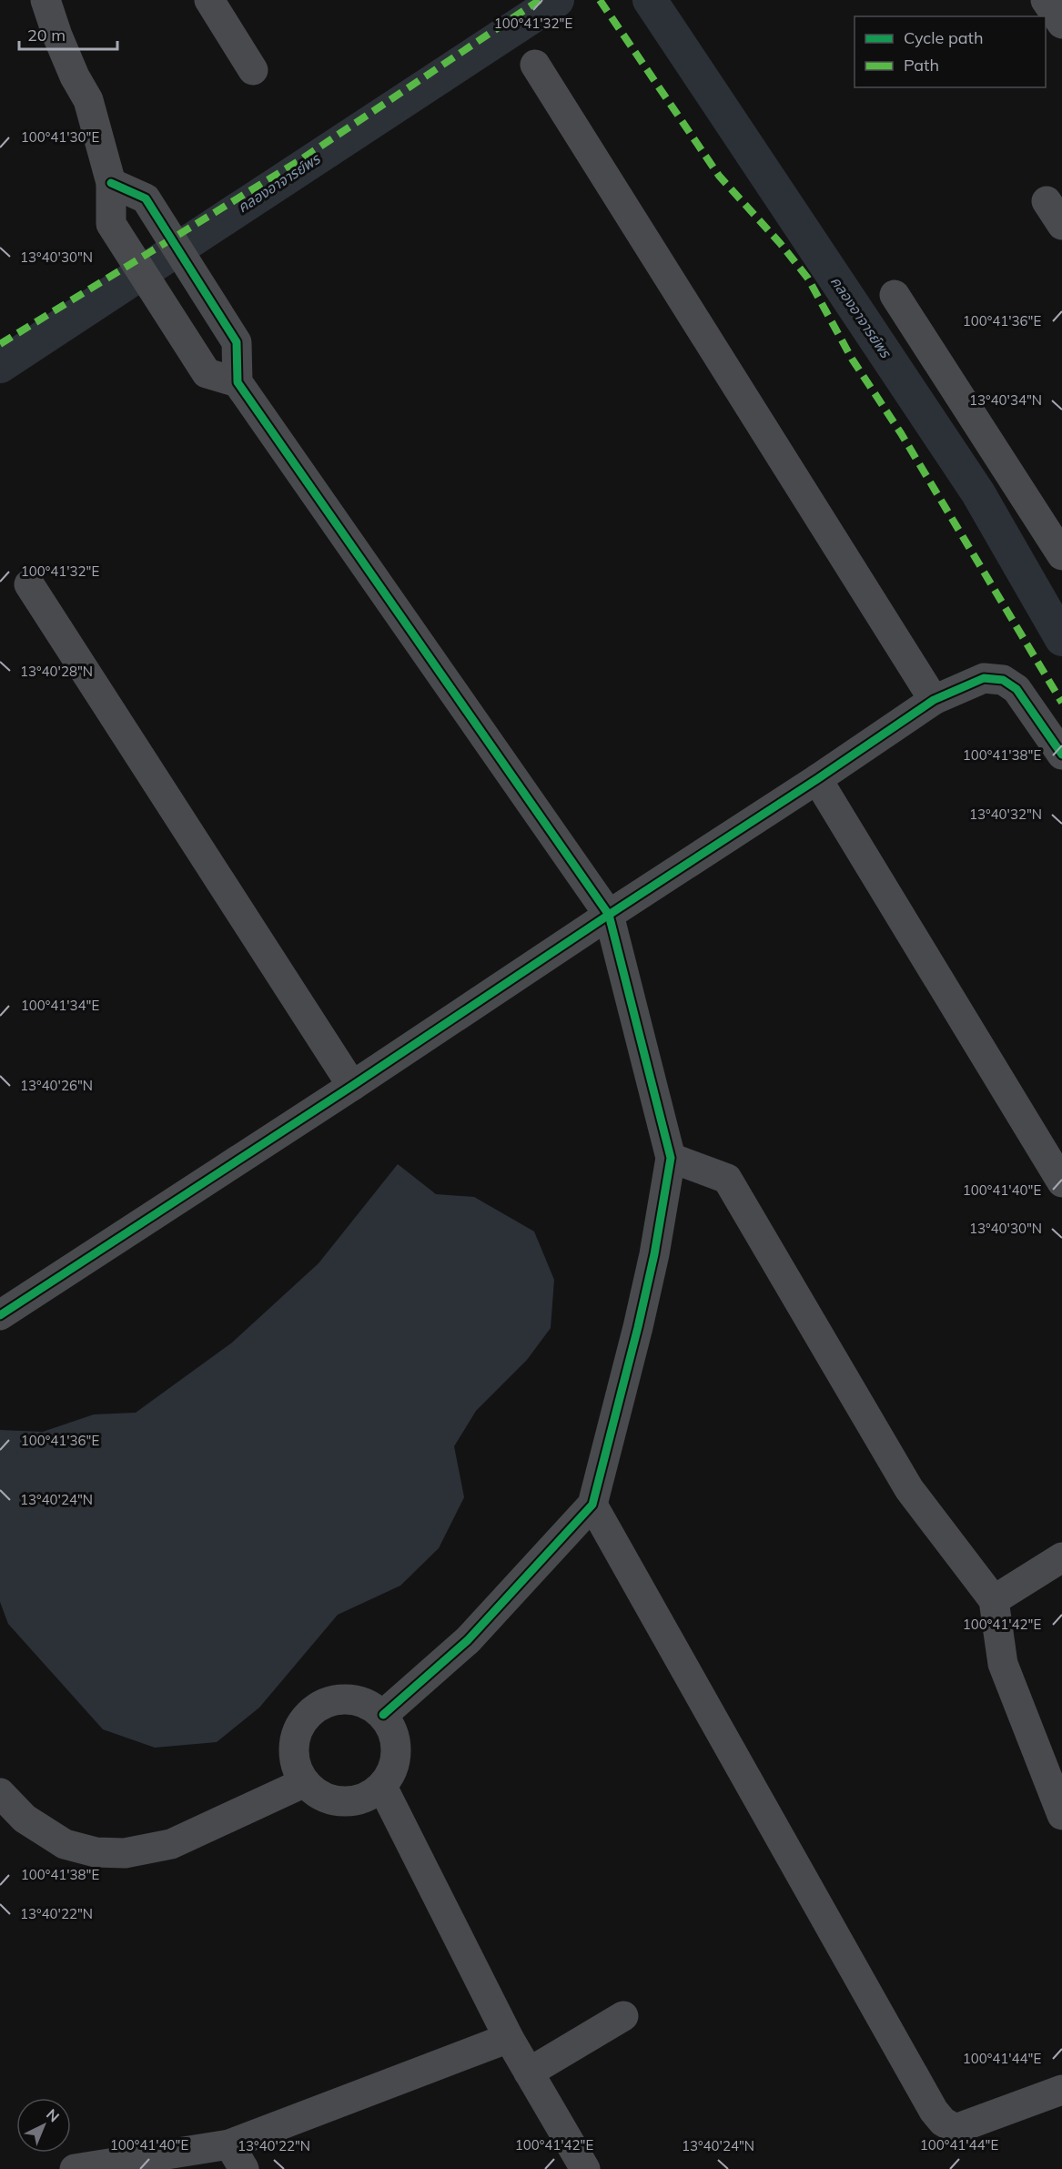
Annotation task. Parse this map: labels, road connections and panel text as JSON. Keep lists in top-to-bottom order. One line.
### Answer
{"water":["คลองอาจารย์พร"],"legend":["Cycle path","Path"],"scale_bar":"20 m","north":"top right","coordinates":["100°41'32\"E","100°41'30\"E","13°40'30\"N","100°41'36\"E","13°40'34\"N","13°40'28\"N","100°41'38\"E","13°40'32\"N","100°41'34\"E","13°40'26\"N","100°41'40\"E","13°40'24\"N","100°41'42\"E","13°40'22\"N","100°41'44\"E"]}
